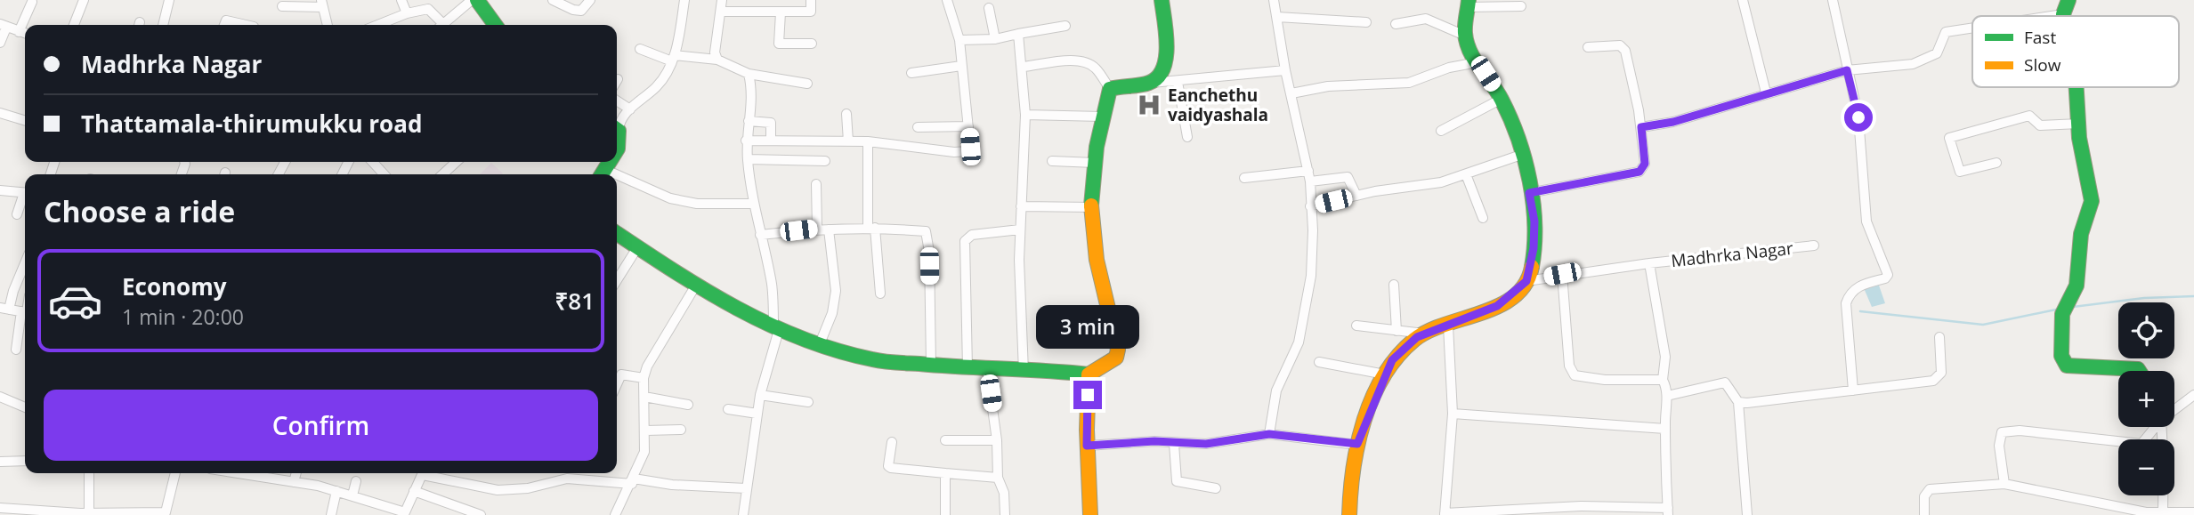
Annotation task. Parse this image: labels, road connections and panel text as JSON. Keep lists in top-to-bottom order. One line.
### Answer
{"streets":{"street":["Madhrka Nagar"]},"places":{"hospital":["Eanchethu vaidyashala"]},"legend":["Fast","Slow"],"page":{"banner":["Madhrka Nagar","Thattamala-thirumukku road"],"heading":"Choose a ride","list":[{"name":"Economy","note":"1 min · 20:00","value":"₹81"}],"map_buttons":["+","−"],"bubble":"3 min","buttons":"Confirm"}}
